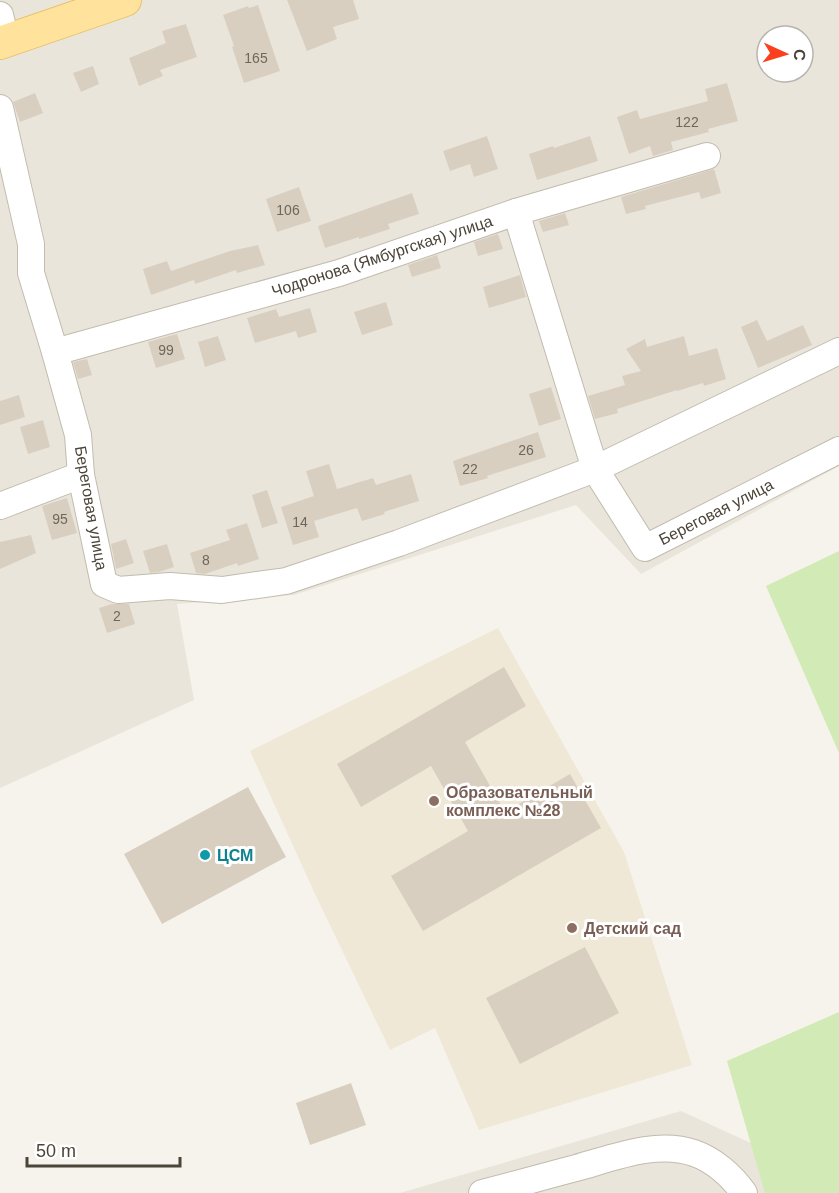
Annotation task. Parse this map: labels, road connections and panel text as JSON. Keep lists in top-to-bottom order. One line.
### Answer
{"streets":{"street":["Чодронова (Ямбургская) улица","Береговая улица"]},"crossings":[["Чодронова (Ямбургская) улица","Береговая улица"]],"places":["Образовательный комплекс №28","ЦСМ","Детский сад"],"house_numbers":["165","122","106","99","26","22","95","14","8","2"],"scale_bar":"50 m","north":"right"}
